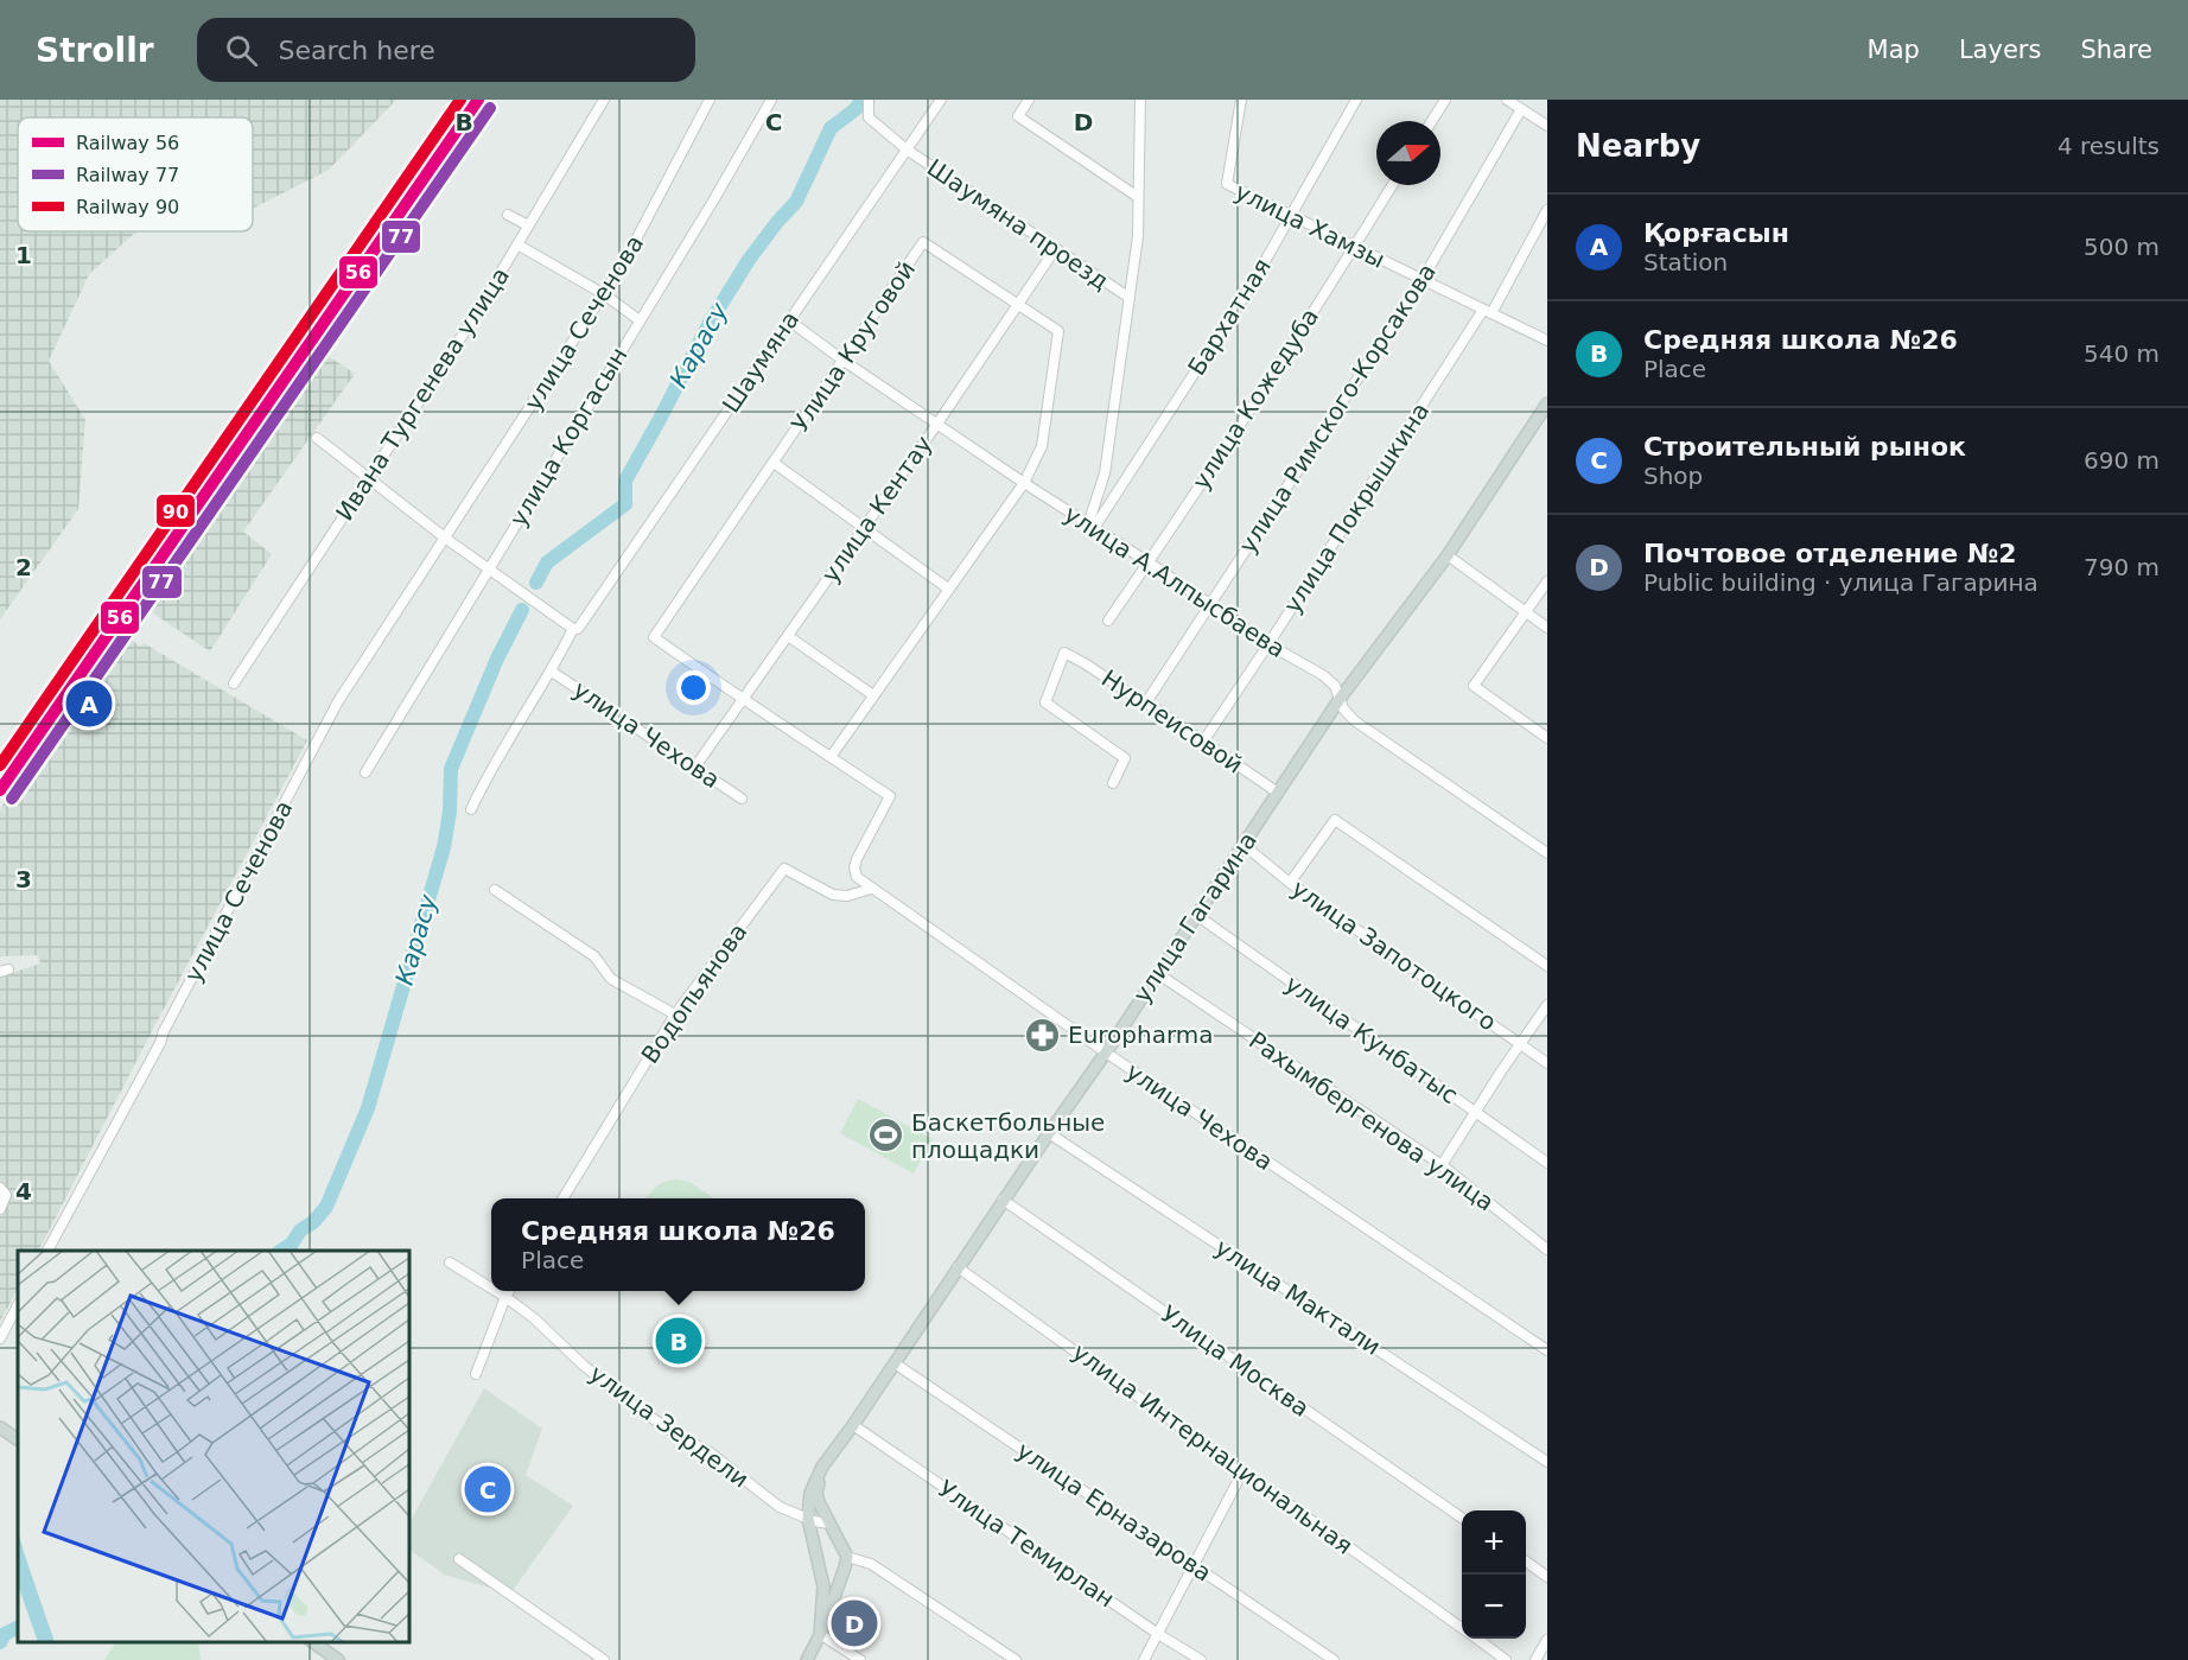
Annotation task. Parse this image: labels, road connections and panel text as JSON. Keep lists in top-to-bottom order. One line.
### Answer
{"streets":{"main road":["улица Гагарина"],"street":["Шаумяна проезд","улица Хамзы","Бархатная","улица Сеченова","Улица Круговой","Шаумяна","Ивана Тургенева улица","улица Кожедуба","улица Римского-Корсакова","улица Коргасын","улица Покрышкина","улица Кентау","улица А.Алпысбаева","Нурпеисовой","улица Чехова","улица Запотоцкого","Водопьянова","улица Кунбатыс","Рахымбергенова улица","улица Мактали","Улица Москва","улица Зердели","улица Интернациональная","улица Ерназарова","Улица Темирлан"]},"crossings":[["Шаумяна проезд","Шаумяна"],["Шаумяна проезд","улица Кентау"],["улица Хамзы","Бархатная"],["улица Хамзы","улица Кожедуба"],["улица Хамзы","улица Римского-Корсакова"],["улица Хамзы","улица Покрышкина"],["Бархатная","улица А.Алпысбаева"],["Улица Круговой","улица Кентау"],["Улица Круговой","улица А.Алпысбаева"],["Улица Круговой","улица Чехова"],["Шаумяна","улица А.Алпысбаева"],["Шаумяна","улица Чехова"],["улица Кожедуба","улица А.Алпысбаева"],["улица Римского-Корсакова","улица А.Алпысбаева"],["улица Римского-Корсакова","Нурпеисовой"],["улица Покрышкина","улица А.Алпысбаева"],["улица Покрышкина","Нурпеисовой"],["улица Кентау","улица А.Алпысбаева"],["улица Кентау","улица Чехова"],["улица А.Алпысбаева","улица Гагарина"],["Нурпеисовой","улица Гагарина"],["улица Чехова","улица Гагарина"],["улица Чехова","Водопьянова"],["улица Гагарина","улица Запотоцкого"],["улица Гагарина","улица Кунбатыс"],["улица Гагарина","Рахымбергенова улица"],["улица Гагарина","улица Мактали"],["улица Гагарина","Улица Москва"],["улица Гагарина","улица Зердели"],["улица Гагарина","улица Интернациональная"],["улица Гагарина","улица Ерназарова"],["улица Гагарина","Улица Темирлан"]],"water":["Карасу"],"places":{"pharmacy":["Europharma"],"sports":["Баскетбольные площадки"]},"lines":["rail line 56","rail line 90","rail line 77"],"legend":["Railway 56","Railway 77","Railway 90"],"north":"right","page":{"header":"Strollr","search":"Search here","nav":["Map","Layers","Share"],"heading":["Nearby","4 results"],"list":[{"mark":"A","name":"Қорғасын","note":"Station","value":"500 m"},{"mark":"B","name":"Средняя школа №26","note":"Place","value":"540 m"},{"mark":"C","name":"Строительный рынок","note":"Shop","value":"690 m"},{"mark":"D","name":"Почтовое отделение №2","note":"Public building · улица Гагарина","value":"790 m"}],"pins":["A","B","C","D"],"popup":["Средняя школа №26","Place"],"map_buttons":["+","−"]},"grid":{"columns":["B","C","D"],"rows":["1","2","3","4"]}}
